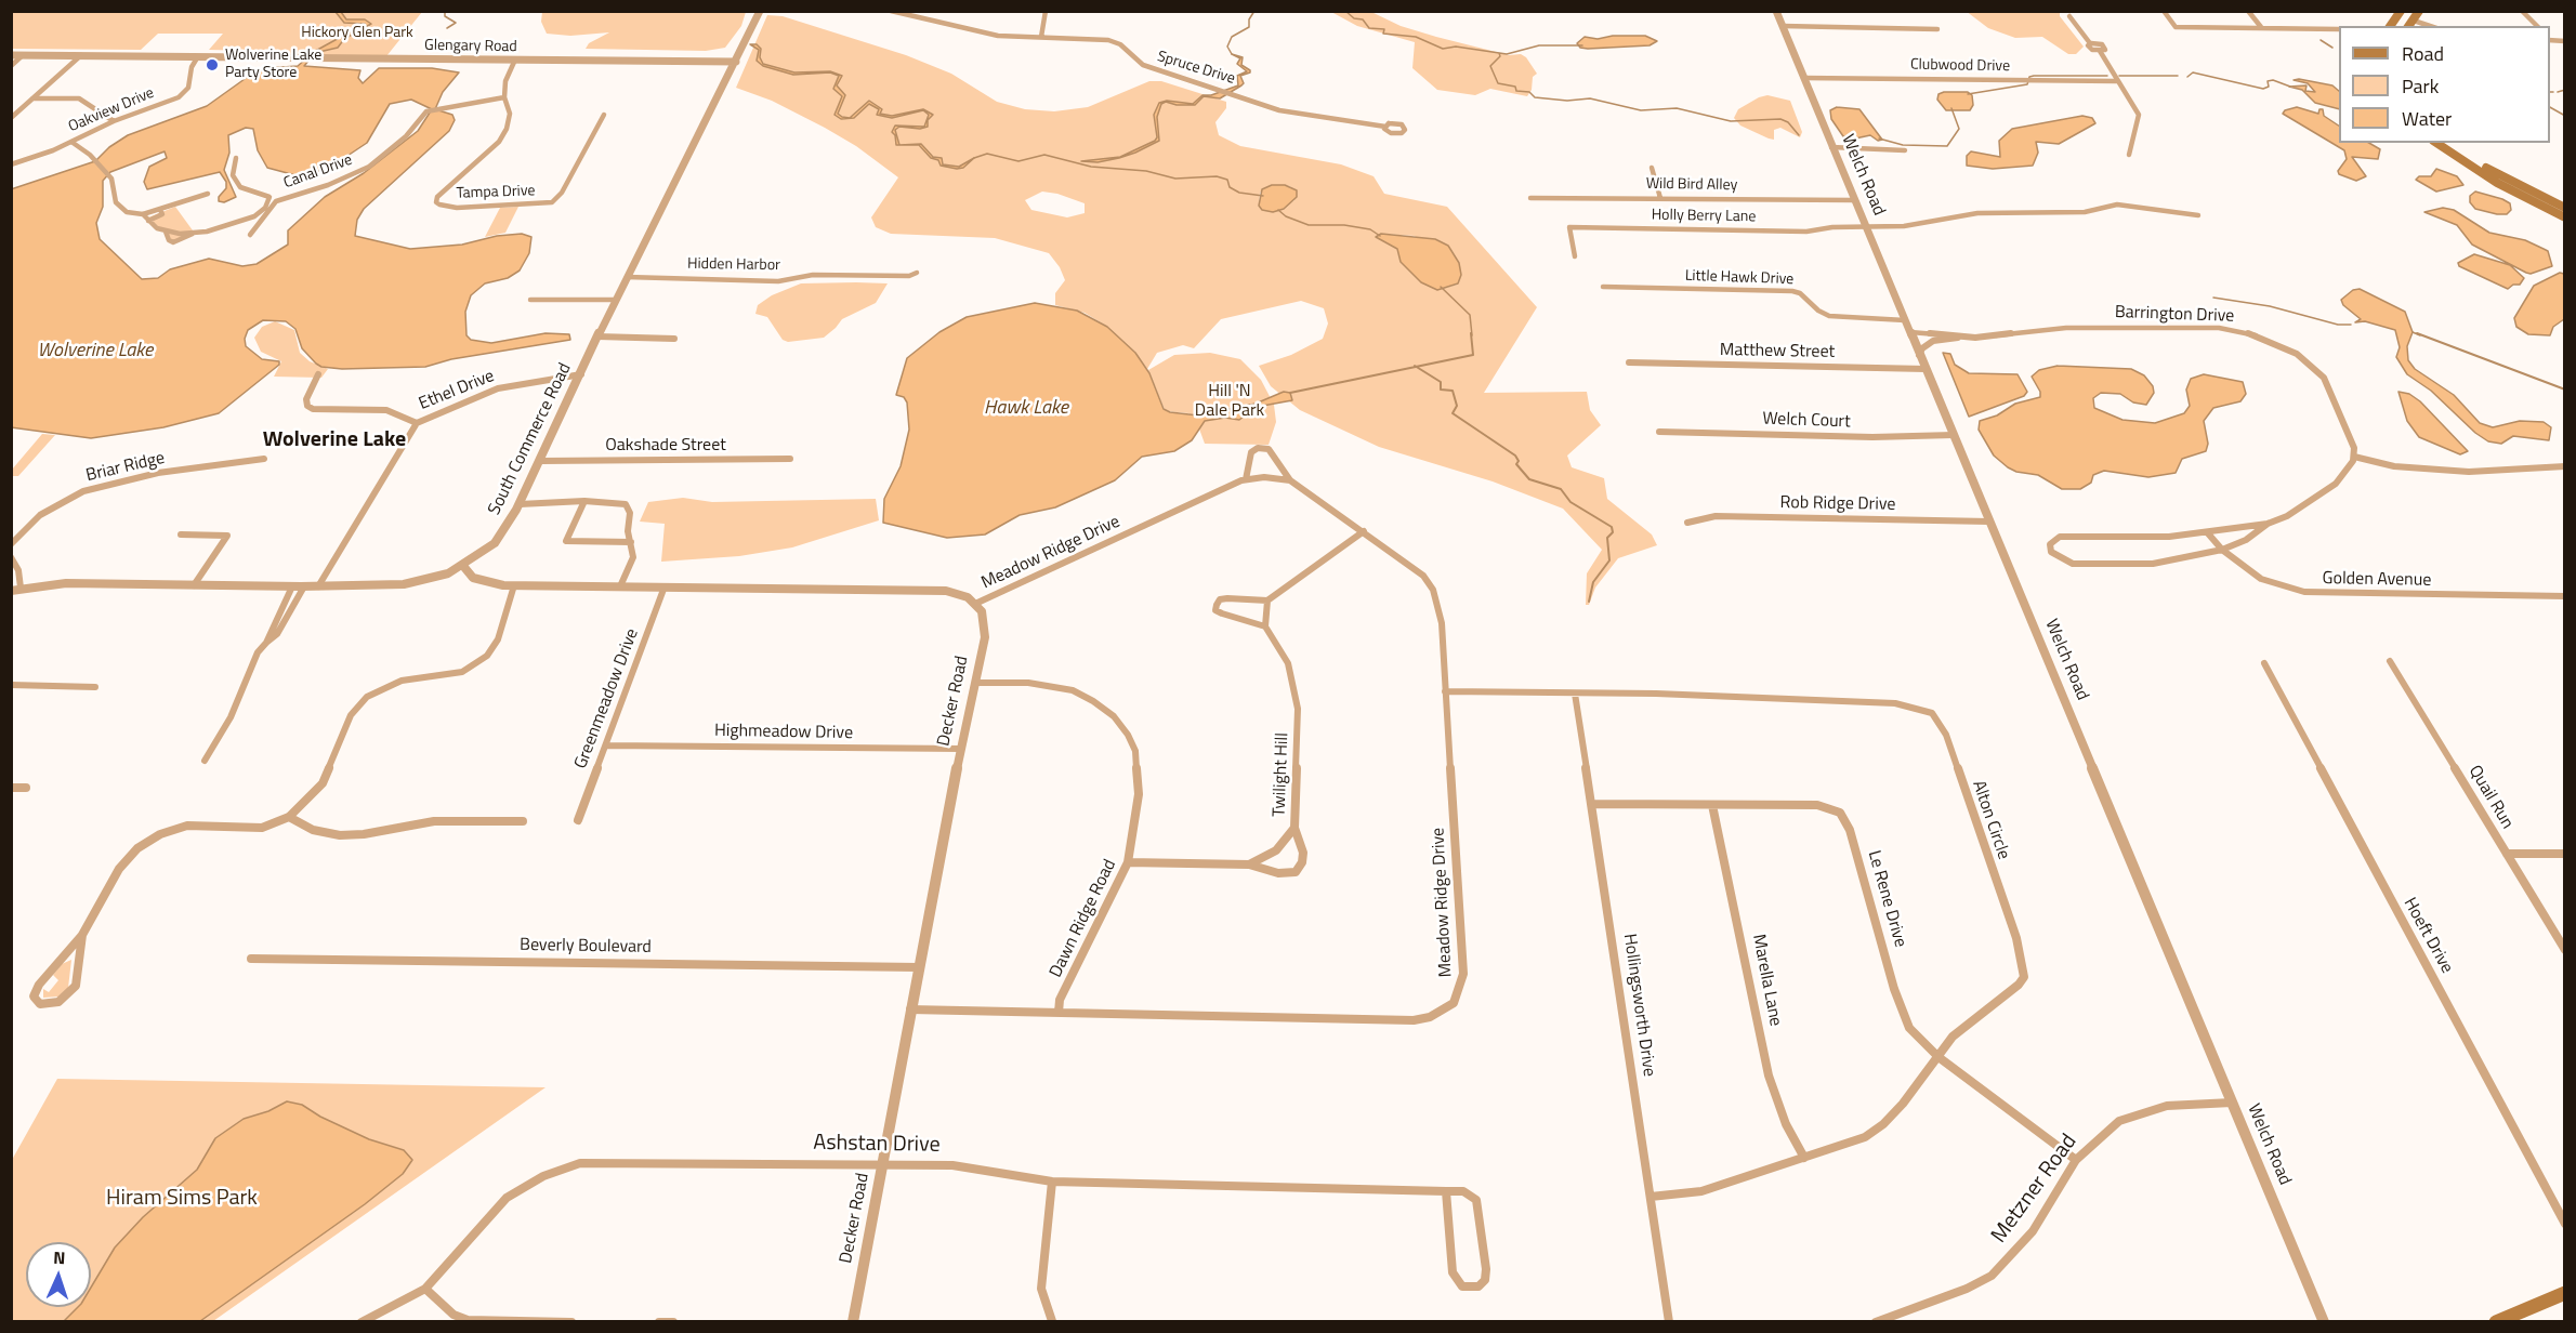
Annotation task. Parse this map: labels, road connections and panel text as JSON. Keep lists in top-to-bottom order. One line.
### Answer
{"streets":{"street":["Glengary Road","Clubwood Drive","Spruce Drive","Oakview Drive","Canal Drive","Welch Road","Wild Bird Alley","Tampa Drive","Holly Berry Lane","Hidden Harbor","Little Hawk Drive","Barrington Drive","Matthew Street","Ethel Drive","Welch Court","South Commerce Road","Oakshade Street","Briar Ridge","Rob Ridge Drive","Meadow Ridge Drive","Golden Avenue","Greenmeadow Drive","Decker Road","Highmeadow Drive","Twilight Hill","Quail Run","Alton Circle","Le Rene Drive","Dawn Ridge Road","Hoeft Drive","Beverly Boulevard","Marella Lane","Hollingsworth Drive","Ashstan Drive","Metzner Road"]},"crossings":[["Glengary Road","Oakview Drive"],["Glengary Road","Tampa Drive"],["Glengary Road","South Commerce Road"],["Clubwood Drive","Welch Road"],["Canal Drive","Tampa Drive"],["Welch Road","Wild Bird Alley"],["Welch Road","Holly Berry Lane"],["Welch Road","Little Hawk Drive"],["Welch Road","Barrington Drive"],["Welch Road","Matthew Street"],["Welch Road","Welch Court"],["Welch Road","Rob Ridge Drive"],["Welch Road","Metzner Road"],["Hidden Harbor","South Commerce Road"],["Ethel Drive","South Commerce Road"],["South Commerce Road","Oakshade Street"],["Meadow Ridge Drive","Decker Road"],["Meadow Ridge Drive","Alton Circle"],["Meadow Ridge Drive","Dawn Ridge Road"],["Greenmeadow Drive","Highmeadow Drive"],["Decker Road","Highmeadow Drive"],["Decker Road","Dawn Ridge Road"],["Decker Road","Beverly Boulevard"],["Decker Road","Ashstan Drive"],["Alton Circle","Le Rene Drive"],["Alton Circle","Marella Lane"],["Alton Circle","Hollingsworth Drive"],["Le Rene Drive","Marella Lane"],["Le Rene Drive","Hollingsworth Drive"],["Le Rene Drive","Metzner Road"]],"districts":["Wolverine Lake"],"water":["Wolverine Lake","Hawk Lake"],"parks":["Hickory Glen Park","Hill 'N Dale Park","Hiram Sims Park"],"places":["Wolverine Lake Party Store"],"legend":["Road","Park","Water"],"north":"top"}
